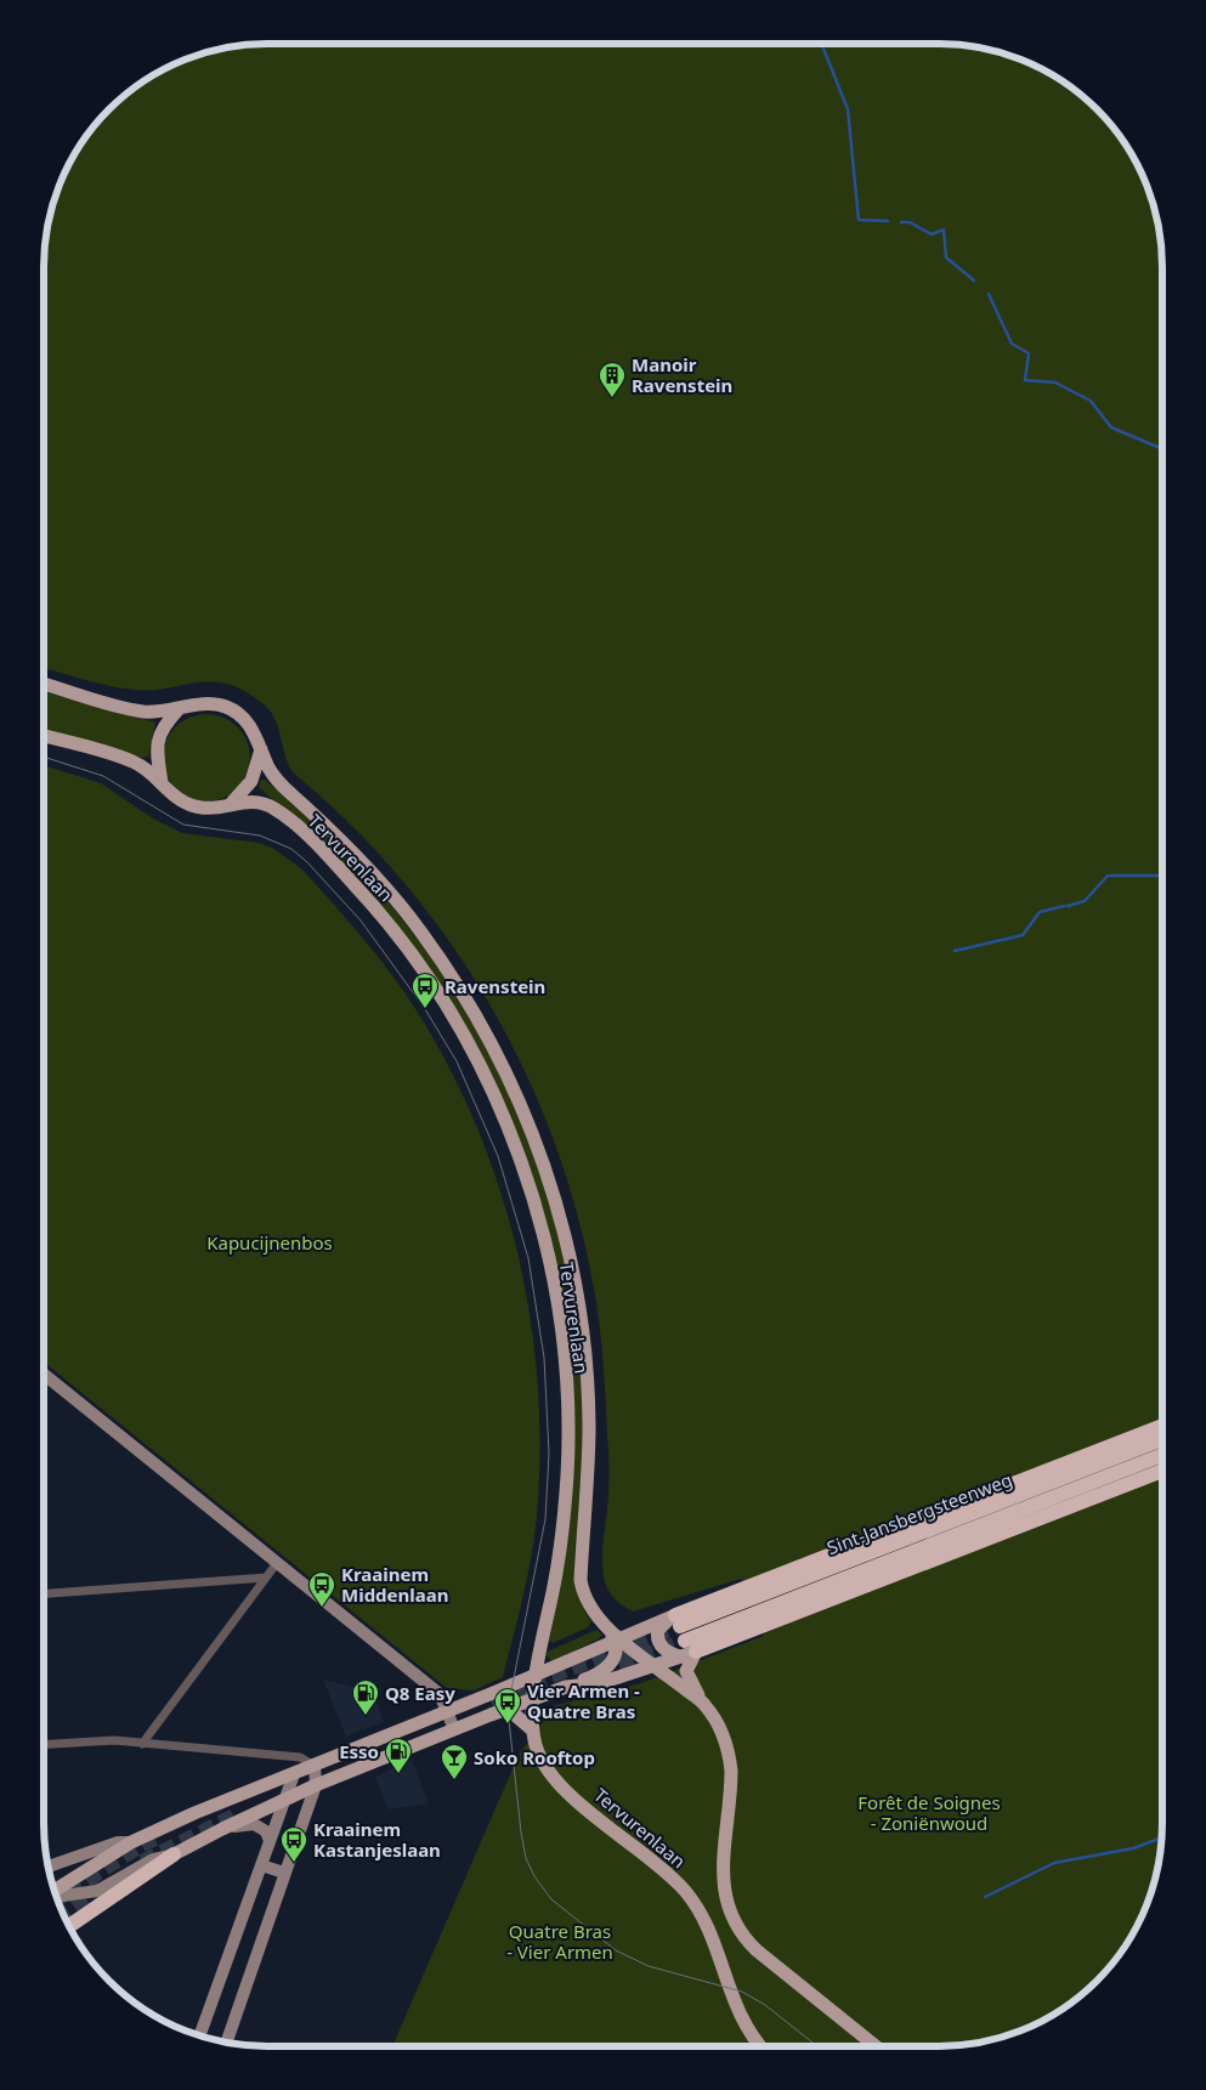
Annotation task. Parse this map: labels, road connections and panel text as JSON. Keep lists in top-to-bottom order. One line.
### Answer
{"streets":{"highway":["Sint-Jansbergsteenweg"],"main road":["Tervurenlaan"]},"parks":["Kapucijnenbos","Forêt de Soignes - Zoniënwoud","Quatre Bras - Vier Armen"],"places":{"building":["Manoir Ravenstein"],"bus stop":["Ravenstein","Kraainem Middenlaan","Vier Armen - Quatre Bras","Kraainem Kastanjeslaan"],"fuel station":["Q8 Easy","Esso"],"bar":["Soko Rooftop"]}}
